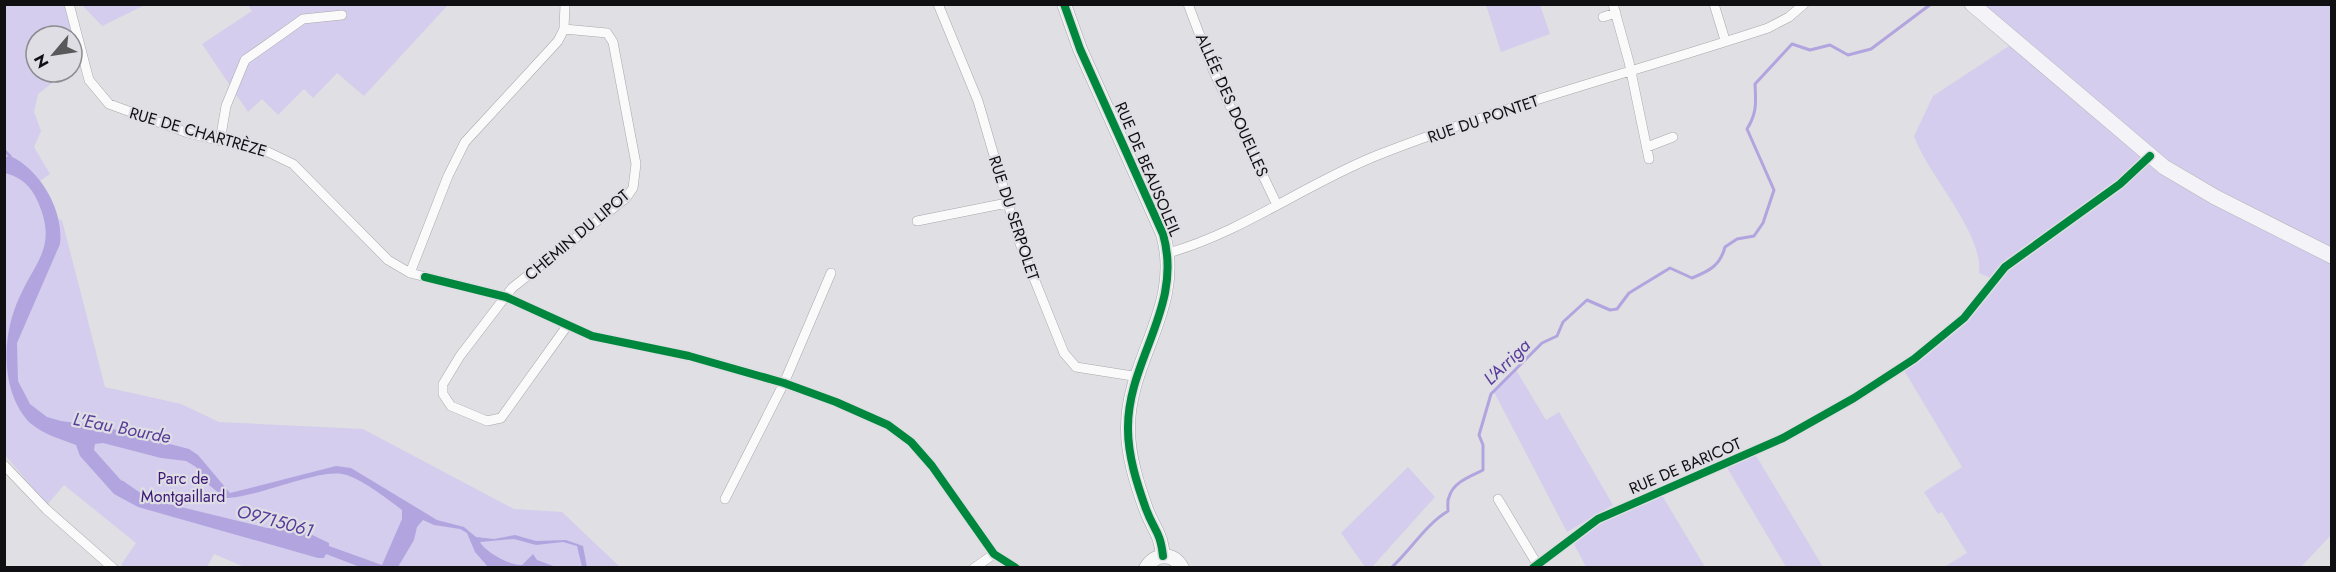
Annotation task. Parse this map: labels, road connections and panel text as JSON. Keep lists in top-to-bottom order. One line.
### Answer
{"streets":{"street":["ALLÉE DES DOUELLES","RUE DU PONTET","RUE DE CHARTRÈZE","RUE DE BEAUSOLEIL","RUE DU SERPOLET","CHEMIN DU LIPOT","RUE DE BARICOT"]},"crossings":[["ALLÉE DES DOUELLES","RUE DU PONTET"],["RUE DU PONTET","RUE DE BEAUSOLEIL"],["RUE DE CHARTRÈZE","CHEMIN DU LIPOT"],["RUE DE BEAUSOLEIL","RUE DU SERPOLET"]],"water":["L'Arriga","L'Eau Bourde","O9715061"],"parks":["Parc de Montgaillard"],"north":"bottom left"}
